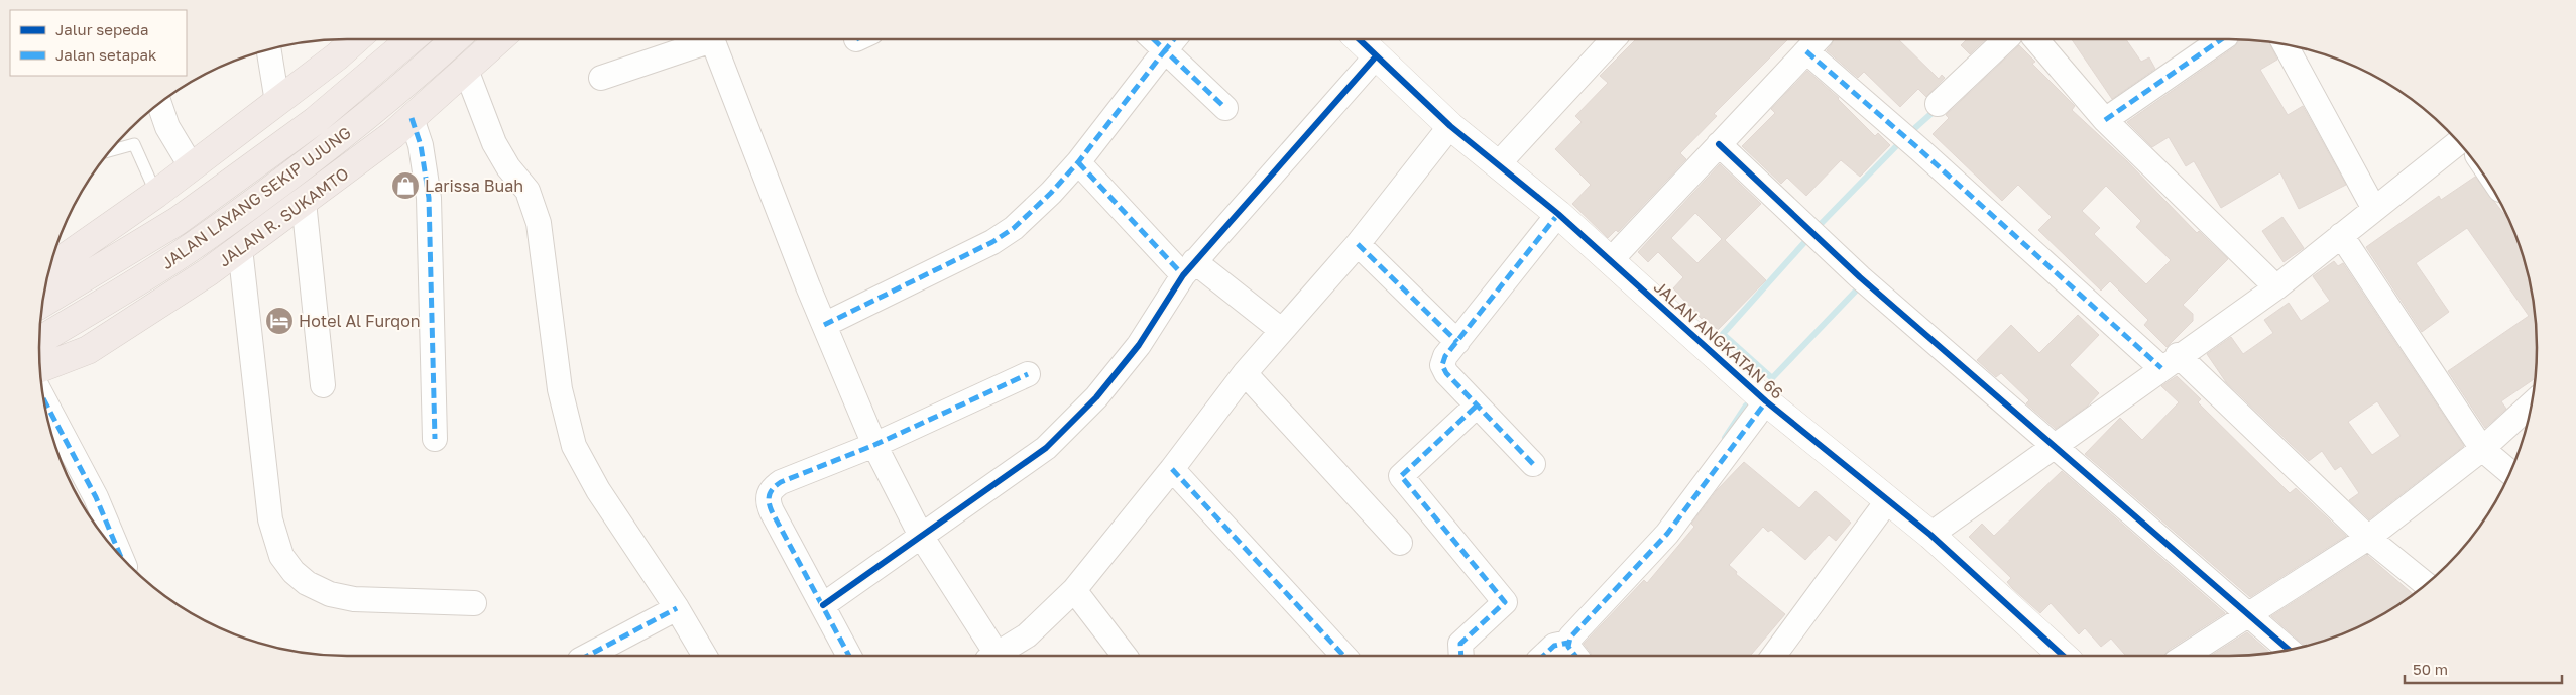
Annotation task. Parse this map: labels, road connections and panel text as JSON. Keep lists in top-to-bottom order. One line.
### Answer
{"streets":{"highway":["JALAN LAYANG SEKIP UJUNG","JALAN R. SUKAMTO"],"street":["JALAN ANGKATAN 66"]},"places":{"shop":["Larissa Buah"],"hotel":["Hotel Al Furqon"]},"legend":["Jalur sepeda","Jalan setapak"],"scale_bar":"50 m"}
